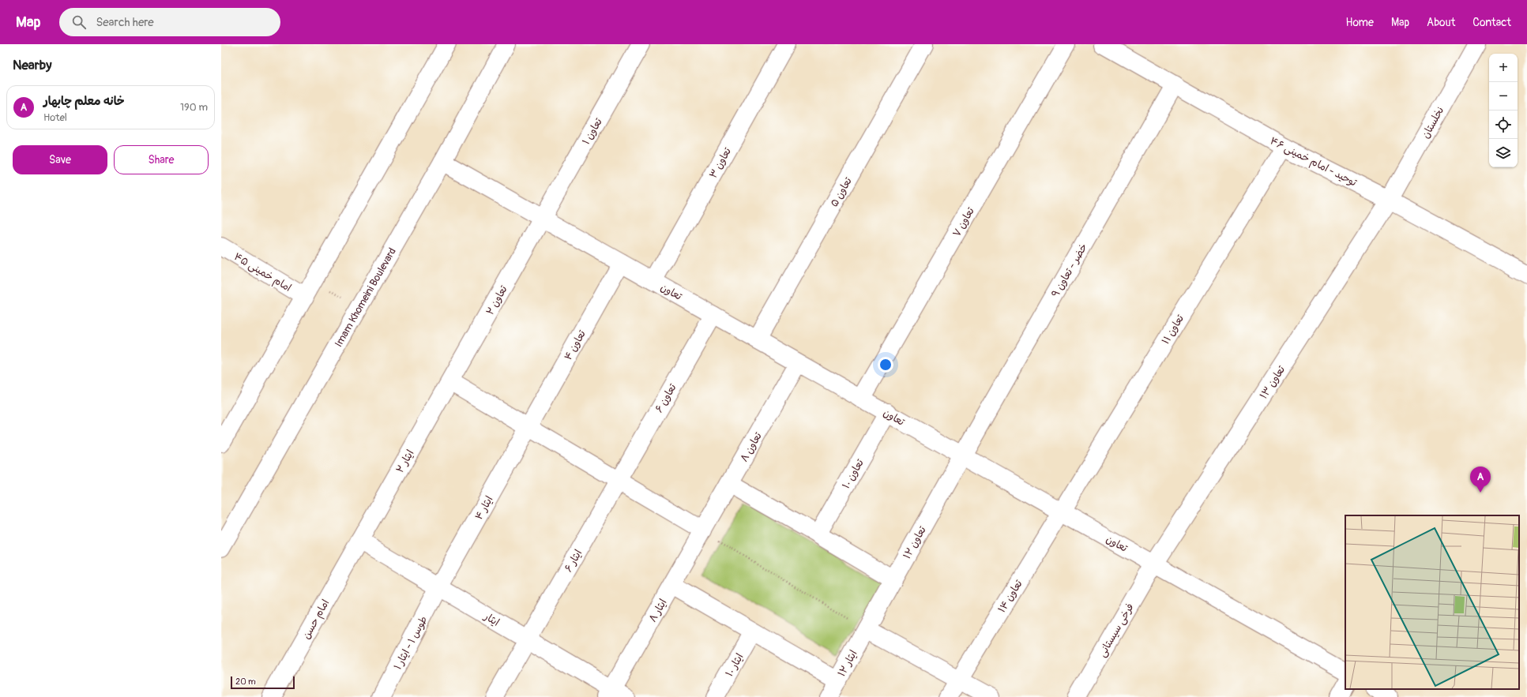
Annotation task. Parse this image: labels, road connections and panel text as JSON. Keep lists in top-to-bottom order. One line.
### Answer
{"streets":{"street":["نخلستان","تعاون ۱","توحید - امام خمینی ۴۶","تعاون ۳","تعاون ۵","تعاون ۷","خضر - تعاون ۹","امام خمینی ۴۵","تعاون","Imam Khomeini Boulevard","تعاون ۲","تعاون ۱۱","تعاون ۴","تعاون ۱۳","تعاون ۶","تعاون ۸","ایثار ۲","تعاون ۱۰","ایثار ۴","تعاون ۱۲","ایثار ۶","تعاون ۱۴","ایثار ۸","امام حسن","ایثار","فرخی سیستانی","طوس ۱ - ایثار ۱","ایثار ۱۲","ایثار ۱۰"]},"crossings":[["نخلستان","توحید - امام خمینی ۴۶"],["نخلستان","تعاون ۱۳"],["تعاون ۱","تعاون"],["تعاون ۱","تعاون ۲"],["توحید - امام خمینی ۴۶","خضر - تعاون ۹"],["توحید - امام خمینی ۴۶","تعاون ۱۱"],["توحید - امام خمینی ۴۶","تعاون ۱۳"],["تعاون ۳","تعاون"],["تعاون ۵","تعاون"],["تعاون ۷","تعاون"],["خضر - تعاون ۹","تعاون"],["خضر - تعاون ۹","تعاون ۱۲"],["تعاون","Imam Khomeini Boulevard"],["تعاون","تعاون ۲"],["تعاون","تعاون ۱۱"],["تعاون","تعاون ۴"],["تعاون","تعاون ۱۳"],["تعاون","تعاون ۶"],["تعاون","تعاون ۸"],["تعاون","تعاون ۱۰"],["تعاون","تعاون ۱۲"],["تعاون","تعاون ۱۴"],["تعاون","فرخی سیستانی"],["تعاون ۲","ایثار ۲"],["تعاون ۱۱","تعاون ۱۴"],["تعاون ۴","ایثار ۴"],["تعاون ۱۳","فرخی سیستانی"],["تعاون ۶","ایثار ۶"],["تعاون ۸","ایثار ۸"],["ایثار ۲","امام حسن"],["ایثار ۲","ایثار"],["ایثار ۴","ایثار"],["ایثار ۴","طوس ۱ - ایثار ۱"],["تعاون ۱۲","ایثار ۱۲"],["ایثار ۶","ایثار"],["ایثار ۸","ایثار"],["امام حسن","ایثار"],["ایثار","طوس ۱ - ایثار ۱"]],"scale_bar":"20 m","page":{"header":"Map","search":"Search here","nav":["Home","Map","About","Contact"],"heading":"Nearby","map_buttons":["+","−"],"list":[{"mark":"A","name":"خانه معلم چابهار","note":"Hotel","value":"190 m"}],"buttons":["Save","Share"],"pins":"A","scale":"20 m"}}
